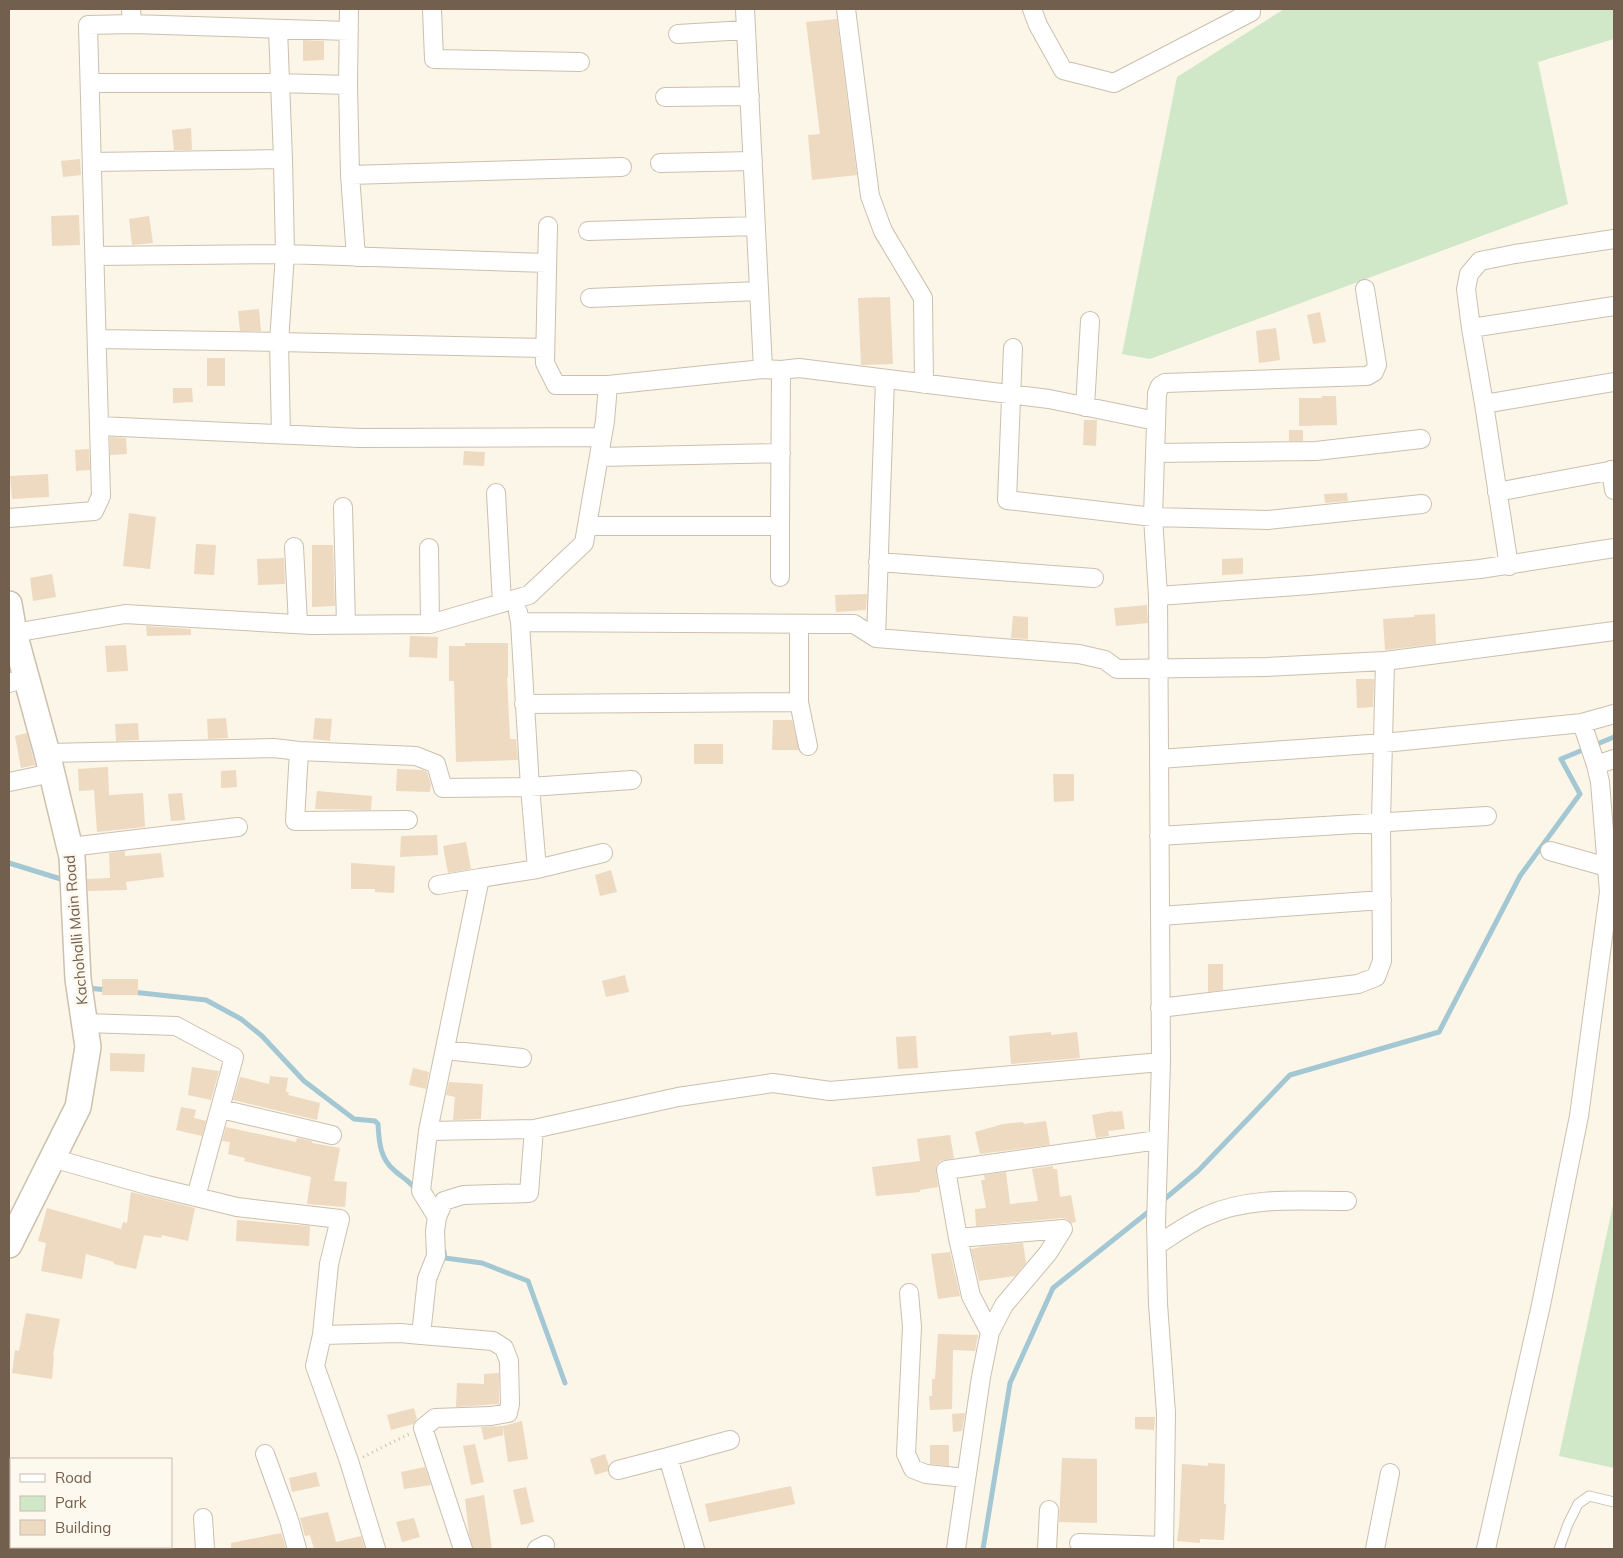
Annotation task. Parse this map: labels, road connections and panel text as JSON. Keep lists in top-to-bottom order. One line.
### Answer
{"streets":{"street":["Kachohalli Main Road"]},"legend":["Road","Park","Building"]}
